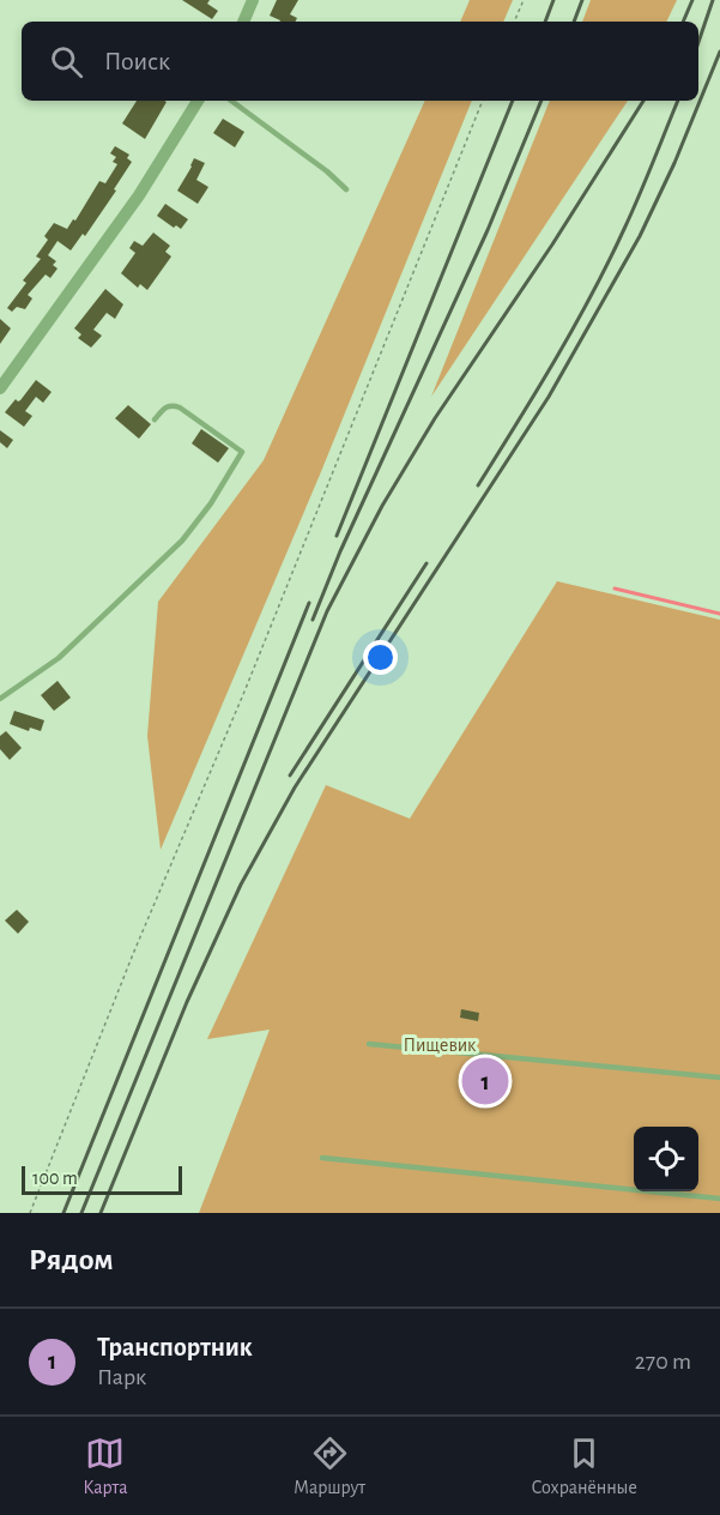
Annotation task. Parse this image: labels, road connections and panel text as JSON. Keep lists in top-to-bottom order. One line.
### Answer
{"parks":["Пищевик"],"scale_bar":"100 m","page":{"search":"Поиск","pins":"1","scale":"100 m","heading":"Рядом","list":[{"mark":"1","name":"Транспортник","note":"Парк","value":"270 m"}],"nav":["Карта","Маршрут","Сохранённые"]}}
